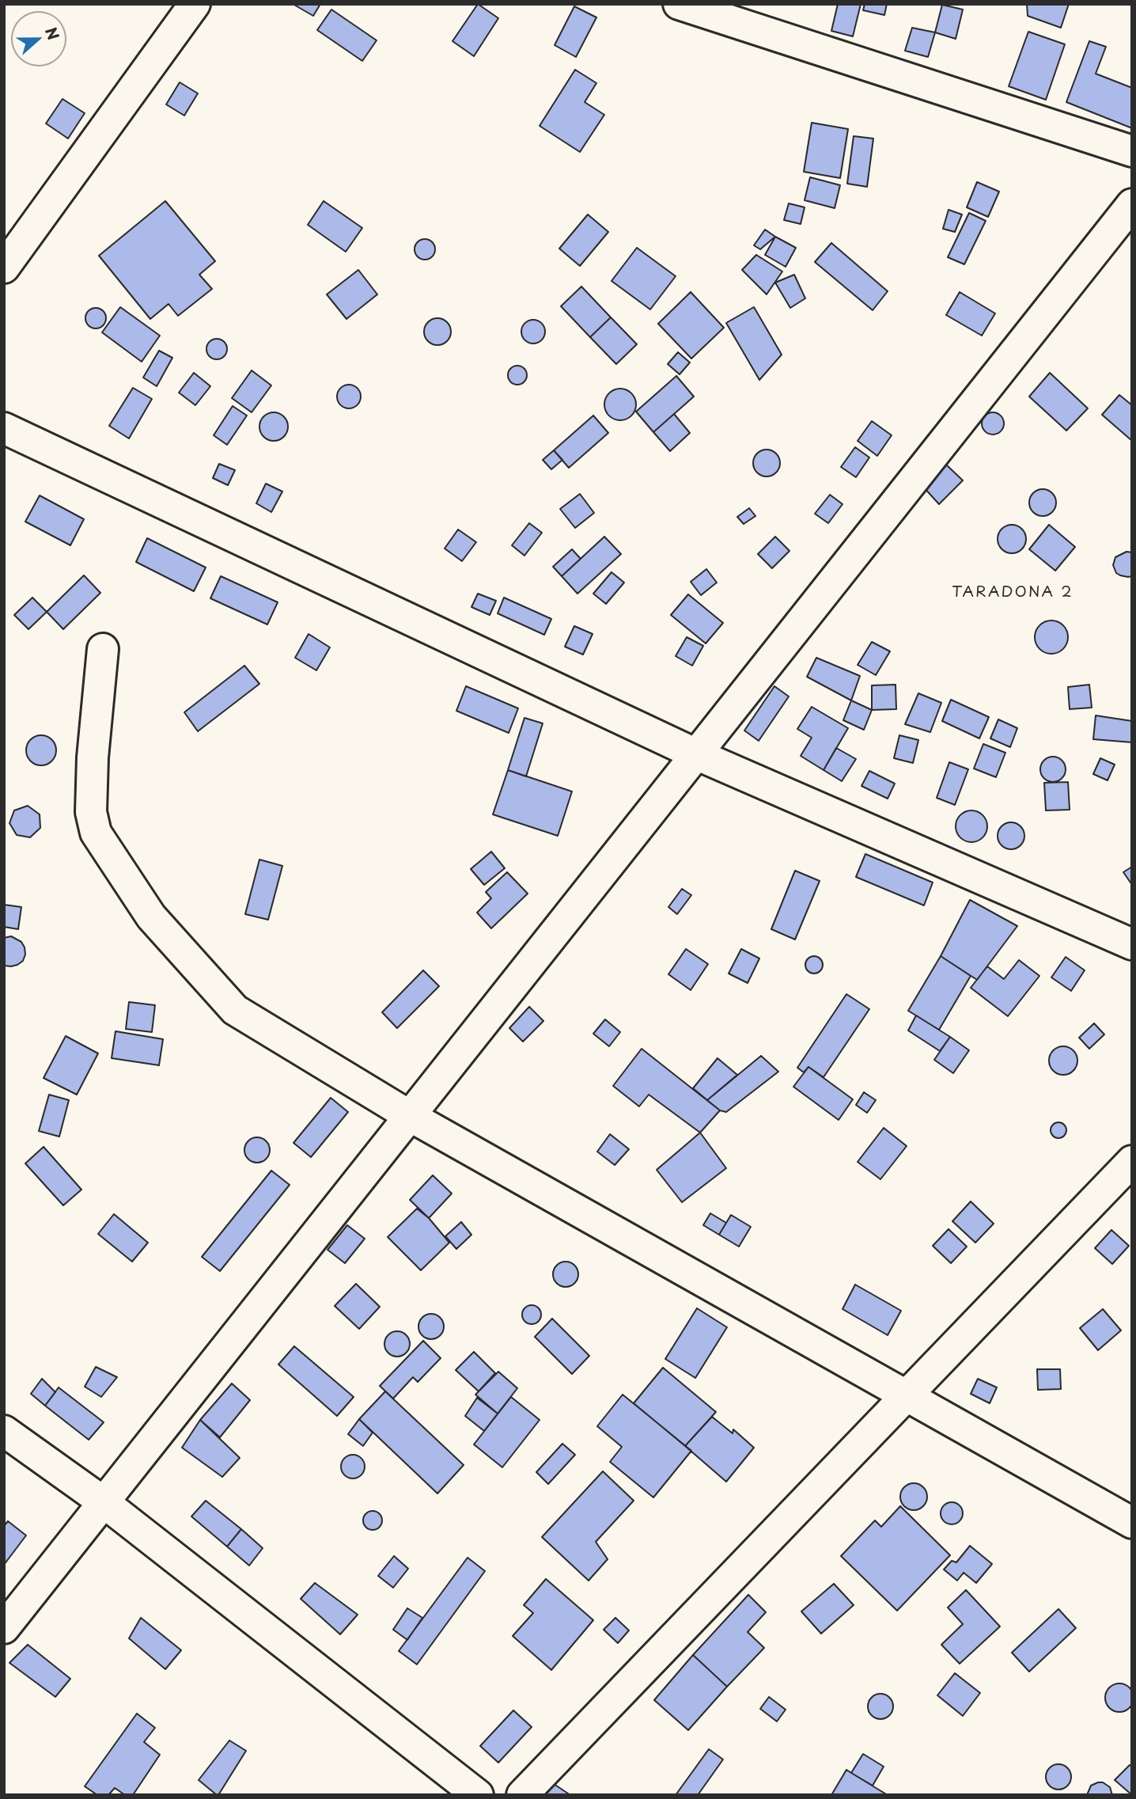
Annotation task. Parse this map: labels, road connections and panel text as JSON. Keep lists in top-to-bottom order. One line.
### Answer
{"districts":["TARADONA 2"],"north":"right"}
